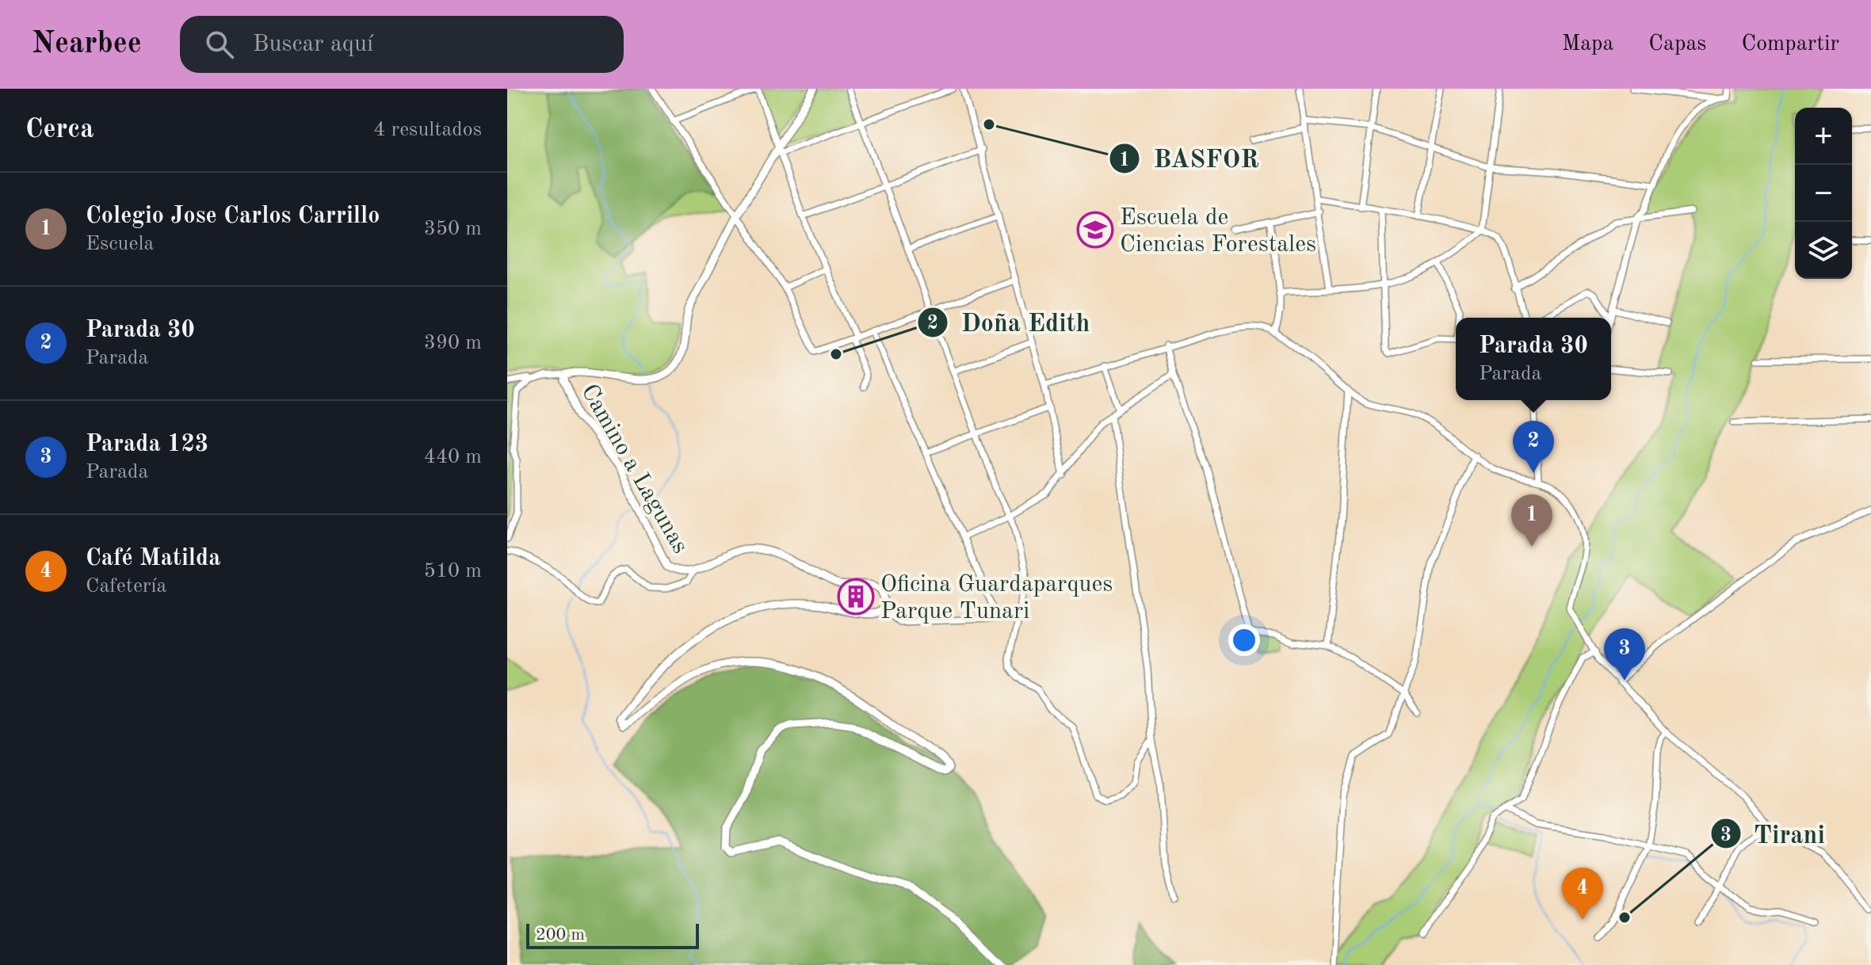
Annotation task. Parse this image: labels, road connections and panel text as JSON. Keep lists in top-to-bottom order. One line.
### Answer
{"streets":{"street":["Camino a Lagunas"]},"places":{"other":["BASFOR","Doña Edith","Tirani"],"school or university":["Escuela de Ciencias Forestales"],"building":["Oficina Guardaparques Parque Tunari"]},"scale_bar":"200 m","page":{"header":"Nearbee","search":"Buscar aquí","nav":["Mapa","Capas","Compartir"],"heading":["Cerca","4 resultados"],"map_buttons":["+","−"],"list":[{"mark":"1","name":"Colegio Jose Carlos Carrillo","note":"Escuela","value":"350 m"},{"mark":"2","name":"Parada 30","note":"Parada","value":"390 m"},{"mark":"3","name":"Parada 123","note":"Parada","value":"440 m"},{"mark":"4","name":"Café Matilda","note":"Cafetería","value":"510 m"}],"popup":["Parada 30","Parada"],"pins":["2","1","3","4"],"scale":"200 m"}}
